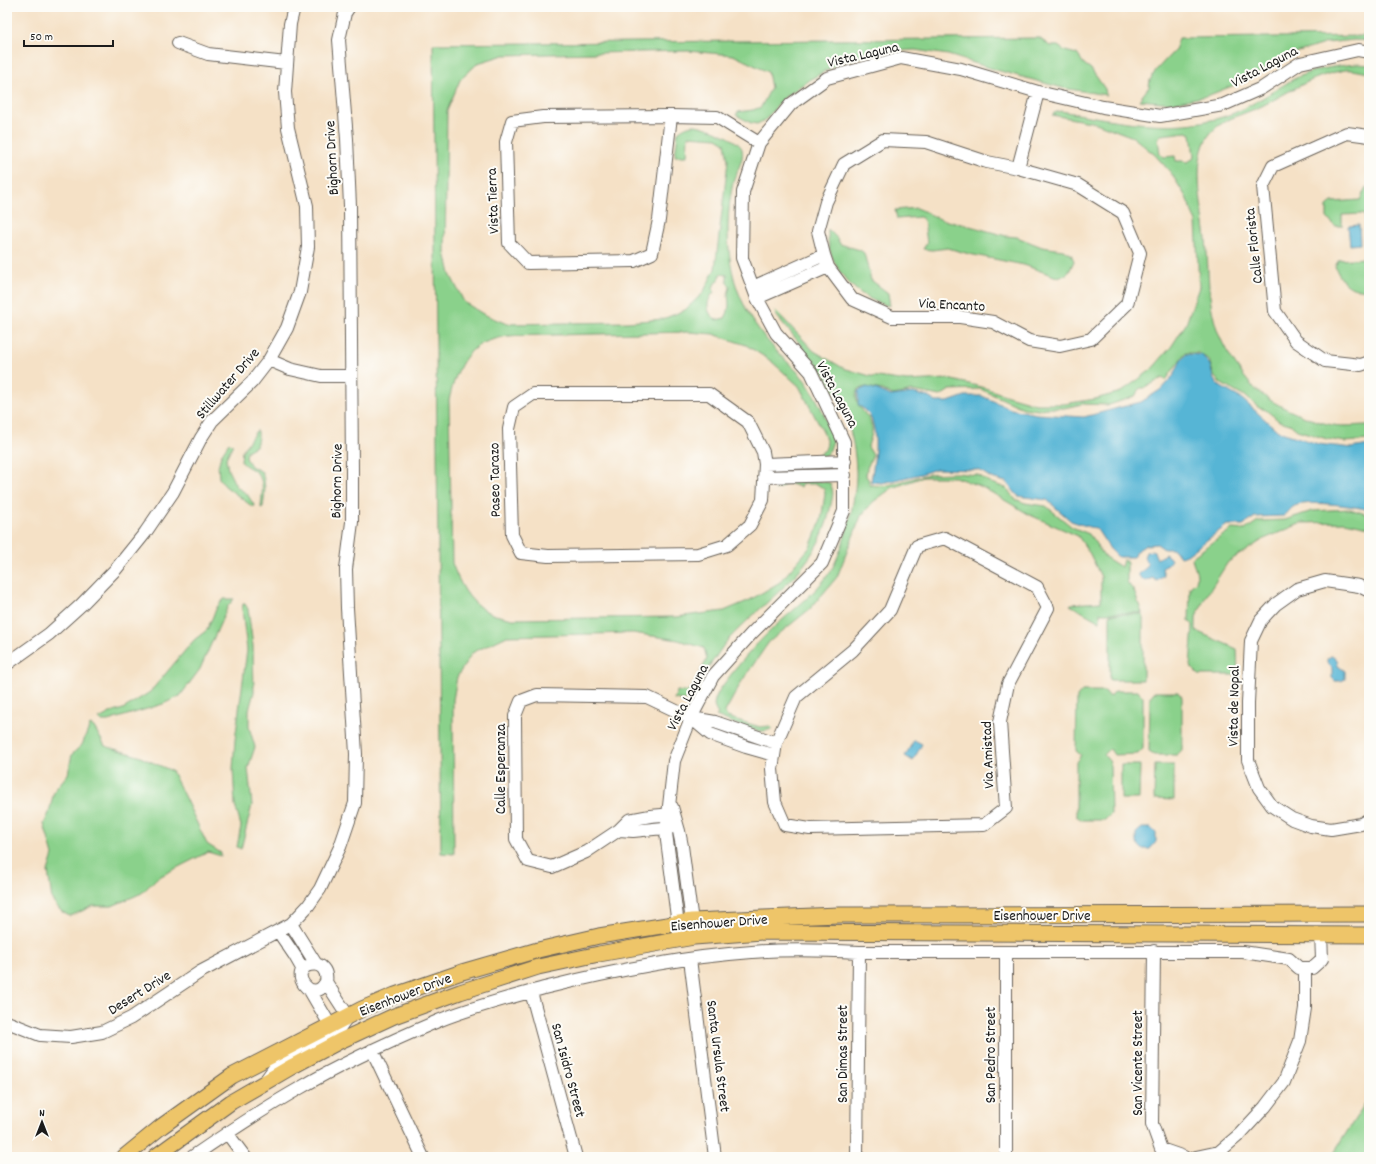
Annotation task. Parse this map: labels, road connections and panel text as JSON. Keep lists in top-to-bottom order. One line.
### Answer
{"streets":{"main road":["Eisenhower Drive"],"street":["Vista Laguna","Bighorn Drive","Vista Tierra","Calle Florista","Via Encanto","Stillwater Drive","Paseo Tarazo","Vista de Nopal","Via Amistad","Calle Esperanza","Desert Drive","San Dimas Street","San Pedro Street","Santa Ursula Street","San Vicente Street","San Isidro Street"]},"crossings":[["Vista Laguna","Vista Tierra"],["Vista Laguna","Calle Esperanza"],["Vista Laguna","Eisenhower Drive"],["Bighorn Drive","Desert Drive"],["Via Amistad","Calle Esperanza"]],"scale_bar":"50 m","north":"top"}
